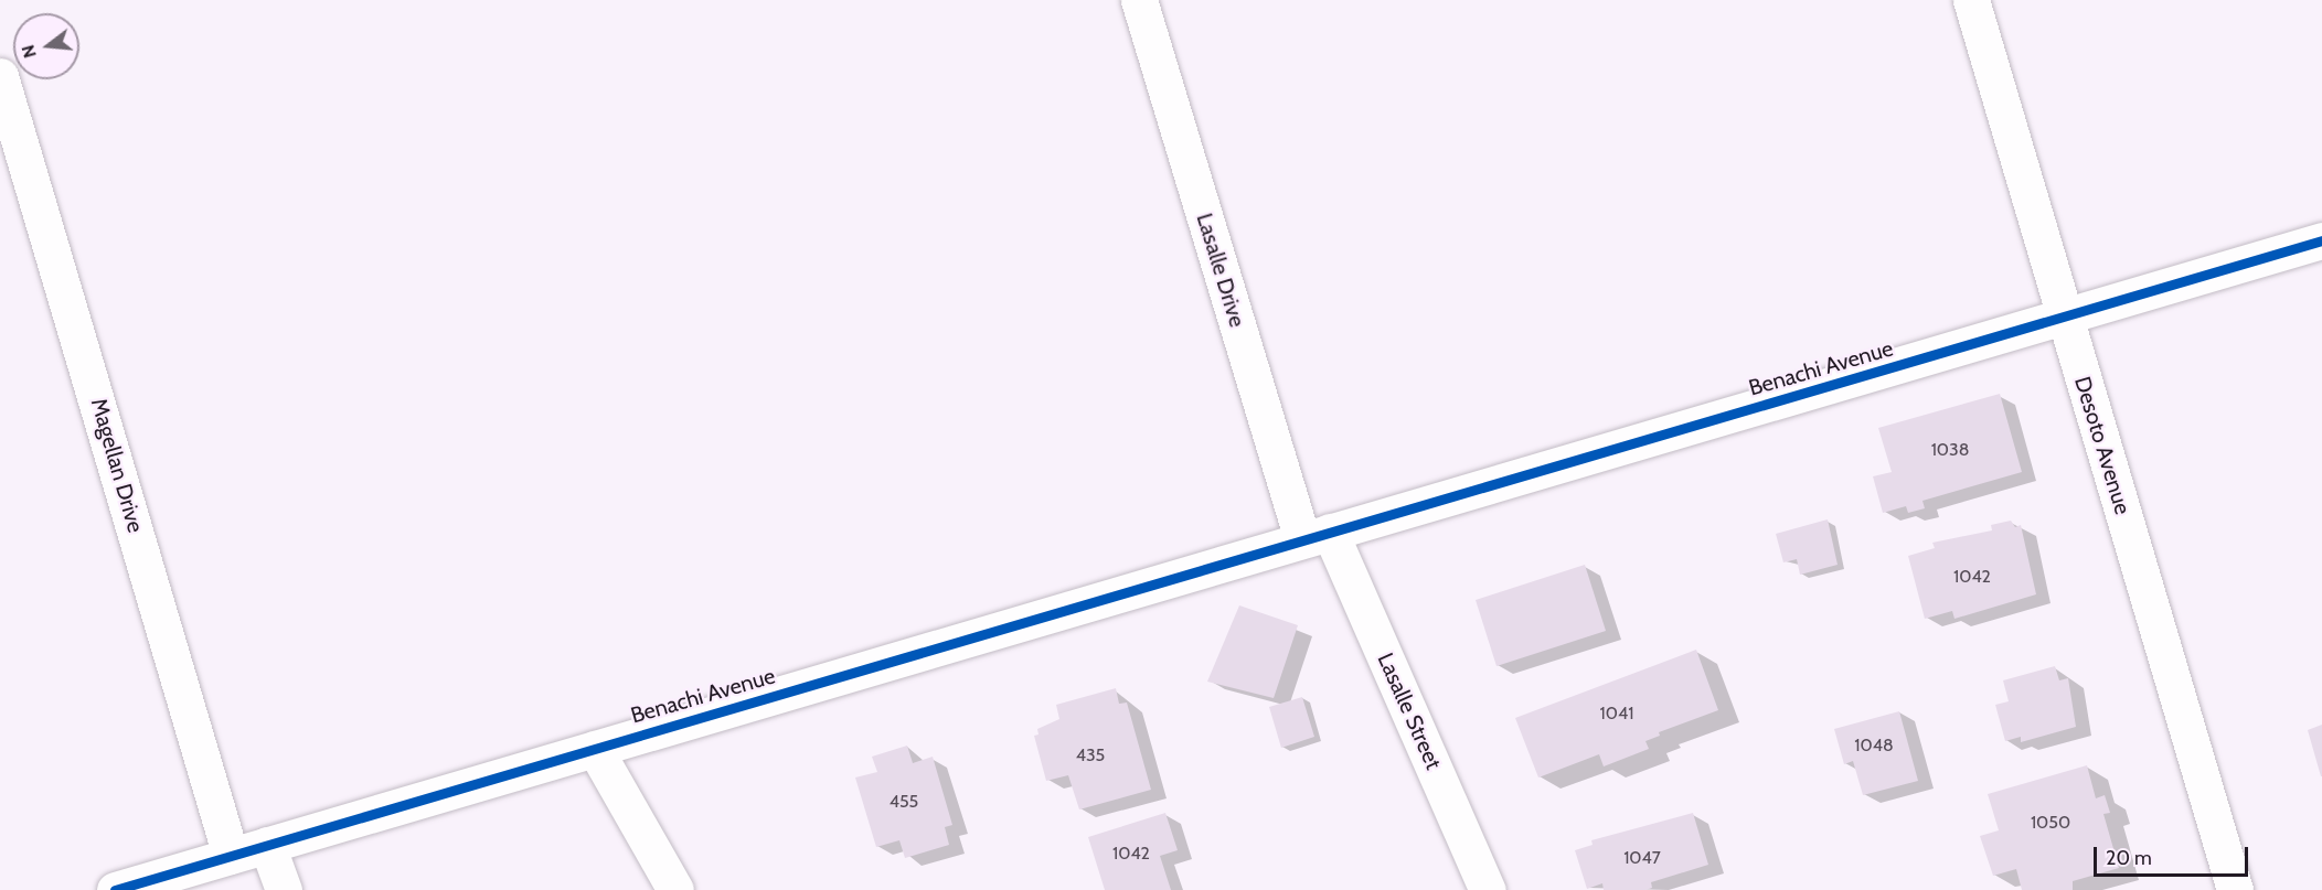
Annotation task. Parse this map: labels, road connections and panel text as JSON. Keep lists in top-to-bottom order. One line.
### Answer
{"streets":{"street":["Lasalle Drive","Benachi Avenue","Desoto Avenue","Magellan Drive","Lasalle Street"]},"crossings":[["Lasalle Drive","Benachi Avenue"],["Lasalle Drive","Lasalle Street"],["Benachi Avenue","Desoto Avenue"],["Benachi Avenue","Magellan Drive"],["Benachi Avenue","Lasalle Street"]],"house_numbers":["1038","1042","1041","1048","435","455","1050","1042","1047"],"scale_bar":"20 m","north":"left"}
